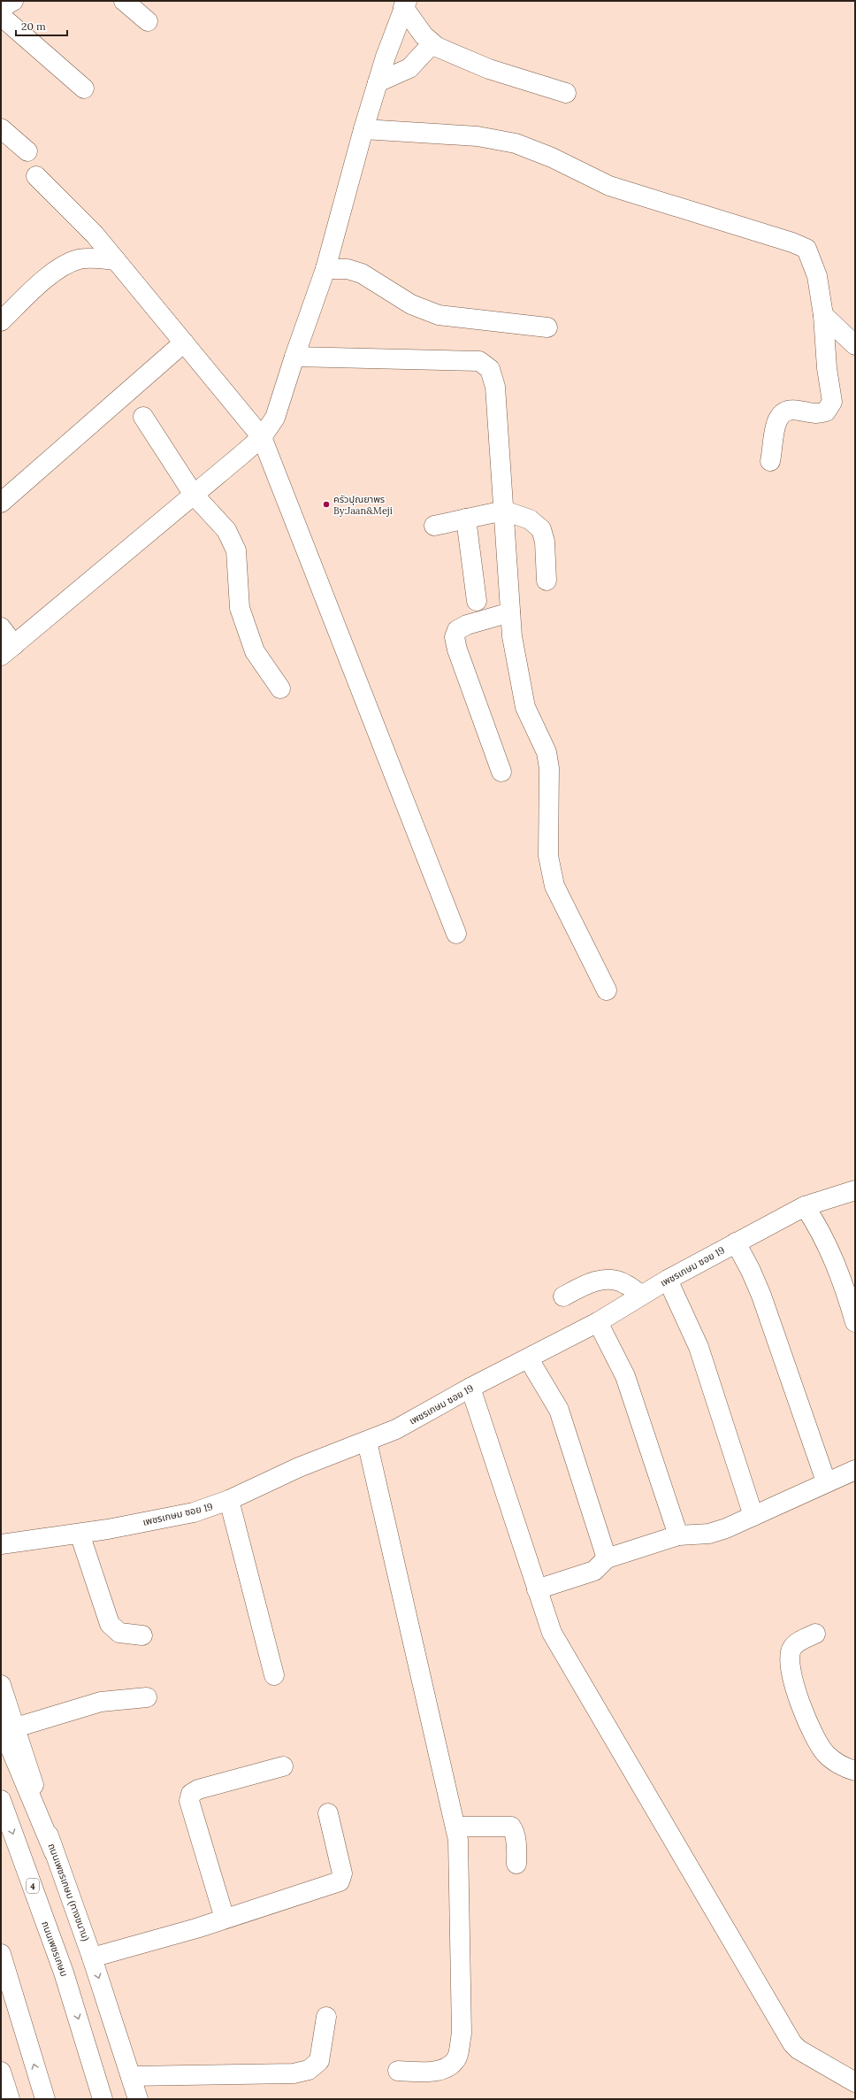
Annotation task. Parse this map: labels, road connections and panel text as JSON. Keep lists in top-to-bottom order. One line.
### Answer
{"streets":{"main road":["เพชรเกษม ซอย 19","4","ถนนเพชรเกษม (ทางขนาน)","ถนนเพชรเกษม"]},"places":["ครัวปุณยาพร By:Jaan&Meji"],"scale_bar":"20 m"}
